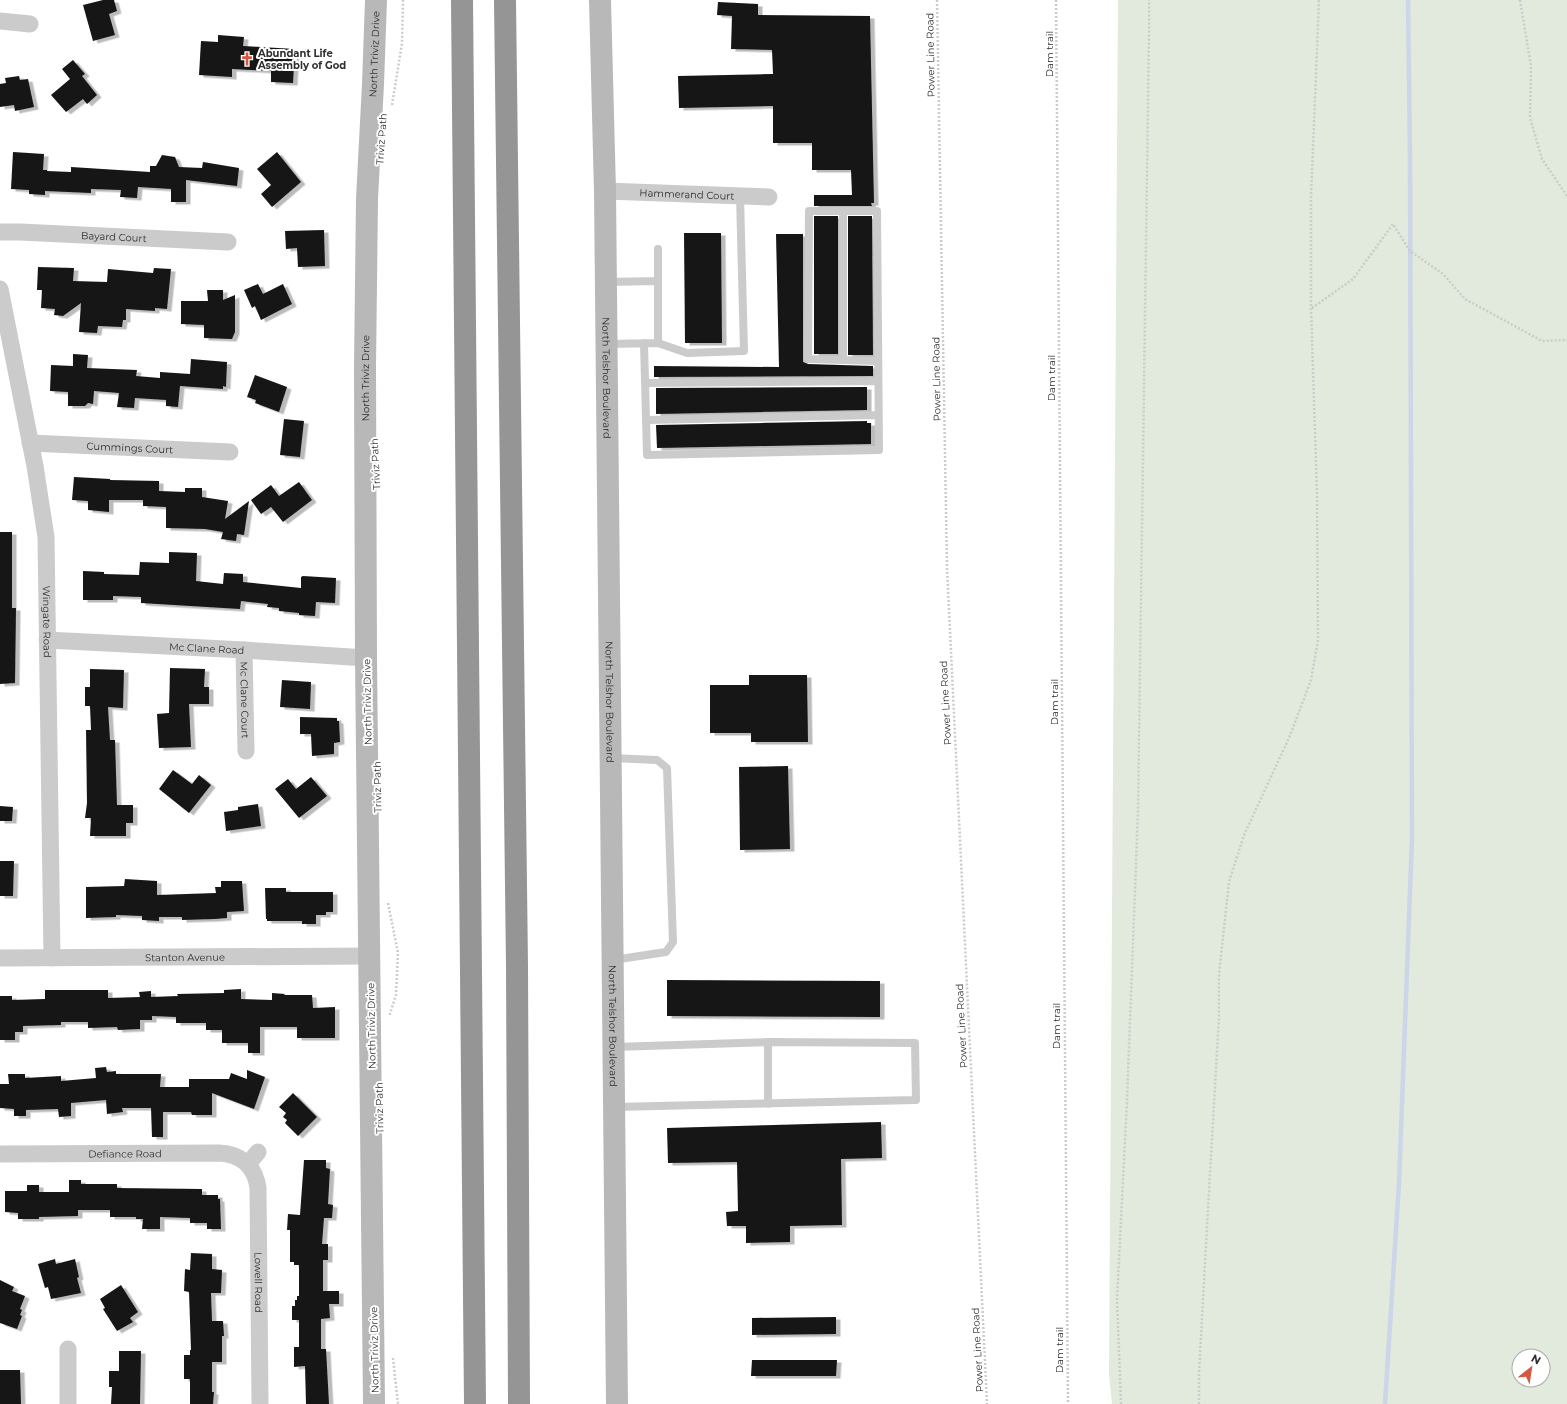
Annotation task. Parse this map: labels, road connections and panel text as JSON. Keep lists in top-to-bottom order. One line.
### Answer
{"streets":{"main road":["North Triviz Drive","North Telshor Boulevard"],"street":["Hammerand Court","Bayard Court","Cummings Court","Wingate Road","Mc Clane Road","Mc Clane Court","Stanton Avenue","Defiance Road","Lowell Road"],"path":["Dam trail","Power Line Road","Triviz Path"]},"crossings":[["North Triviz Drive","Mc Clane Road"],["North Triviz Drive","Stanton Avenue"],["Hammerand Court","North Telshor Boulevard"],["Cummings Court","Wingate Road"],["Wingate Road","Mc Clane Road"],["Wingate Road","Stanton Avenue"],["Mc Clane Road","Mc Clane Court"],["Defiance Road","Lowell Road"]],"places":{"church":["Abundant Life Assembly of God"]},"north":"top right"}
